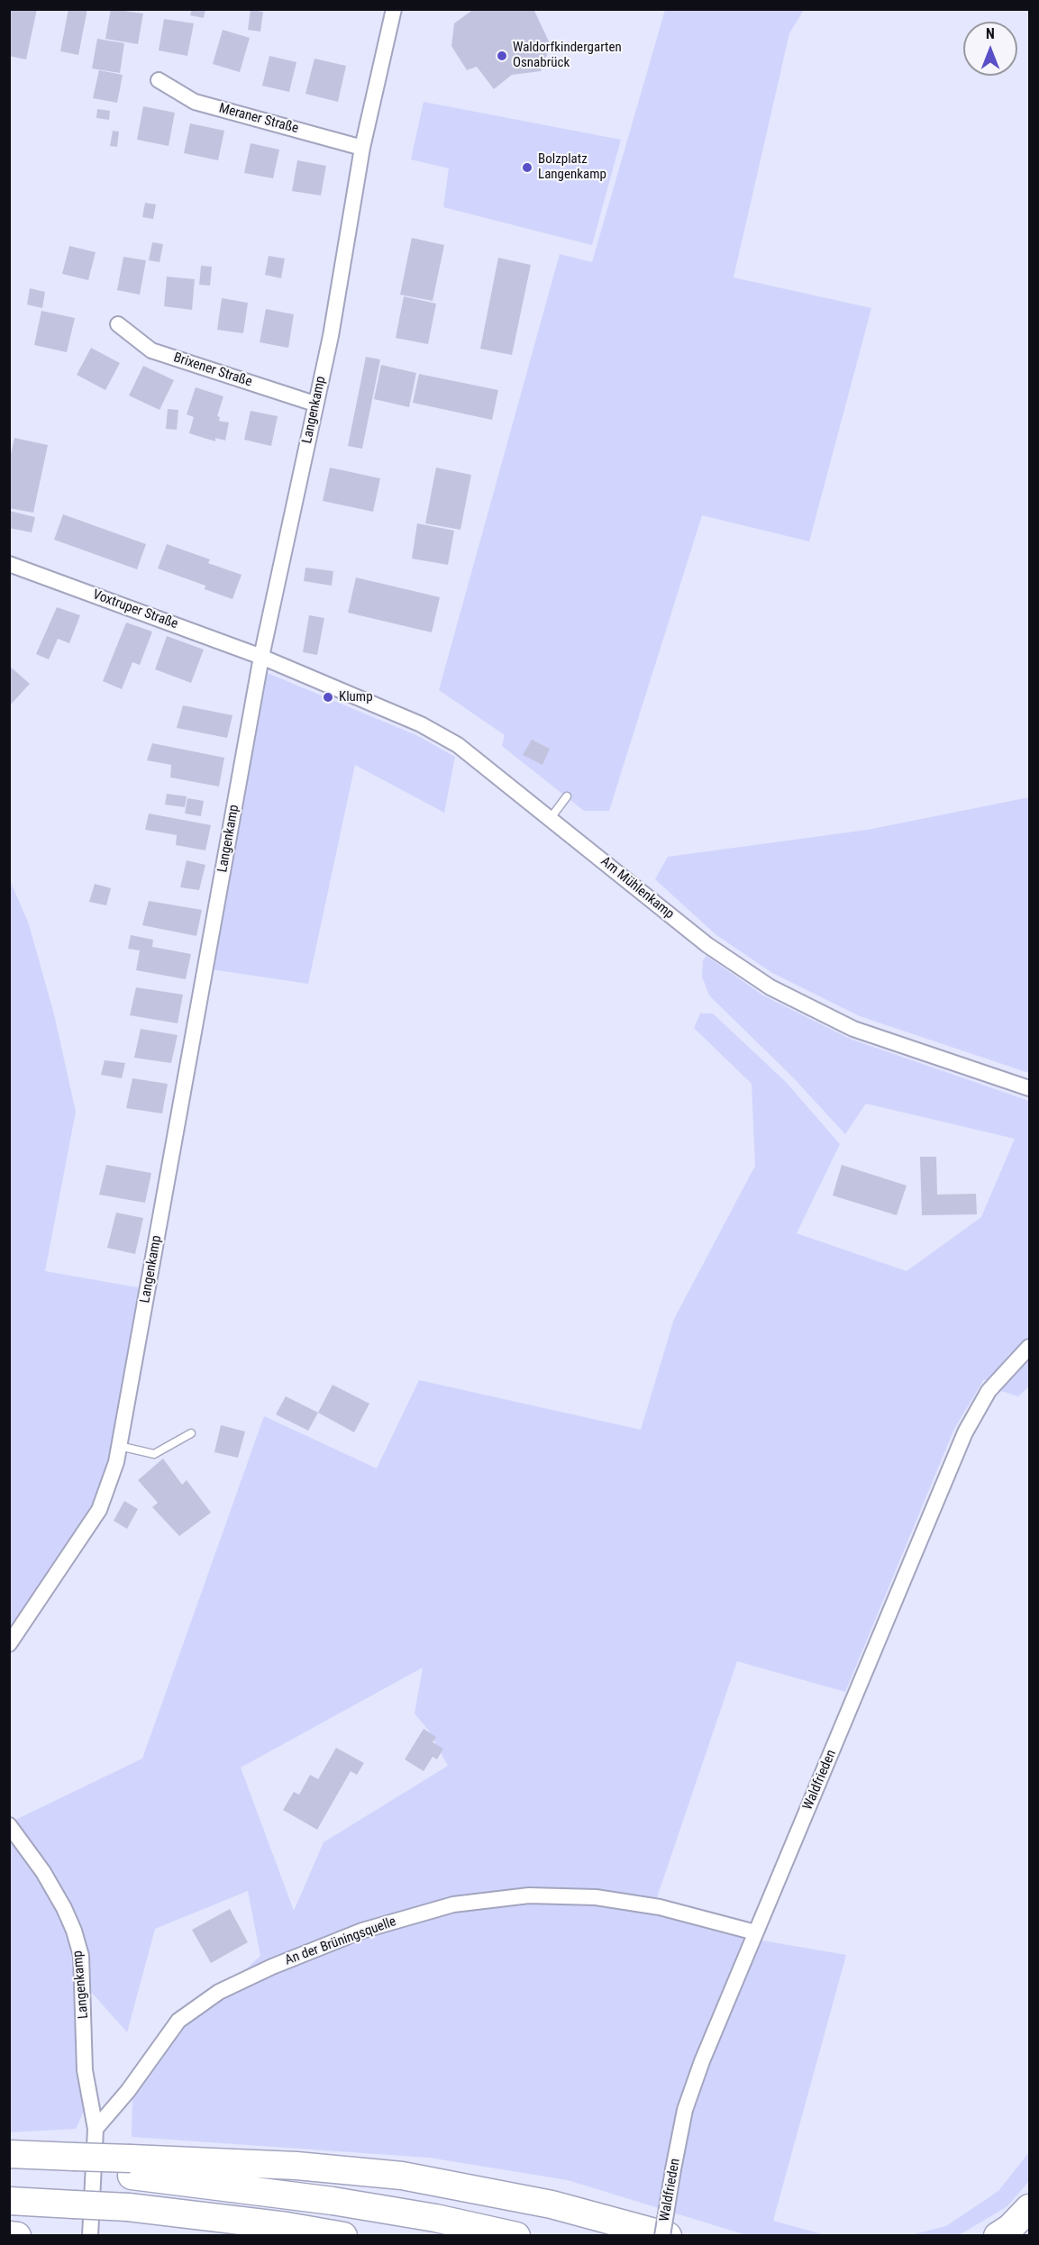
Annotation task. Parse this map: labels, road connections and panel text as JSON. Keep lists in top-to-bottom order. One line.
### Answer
{"streets":{"street":["Meraner Straße","Brixener Straße","Langenkamp","Voxtruper Straße","Am Mühlenkamp","Waldfrieden","An der Brüningsquelle"]},"crossings":[["Meraner Straße","Langenkamp"],["Brixener Straße","Langenkamp"],["Langenkamp","Voxtruper Straße"],["Langenkamp","Am Mühlenkamp"],["Langenkamp","An der Brüningsquelle"],["Voxtruper Straße","Am Mühlenkamp"],["Waldfrieden","An der Brüningsquelle"]],"places":["Waldorfkindergarten Osnabrück","Bolzplatz Langenkamp","Klump"],"north":"top"}
